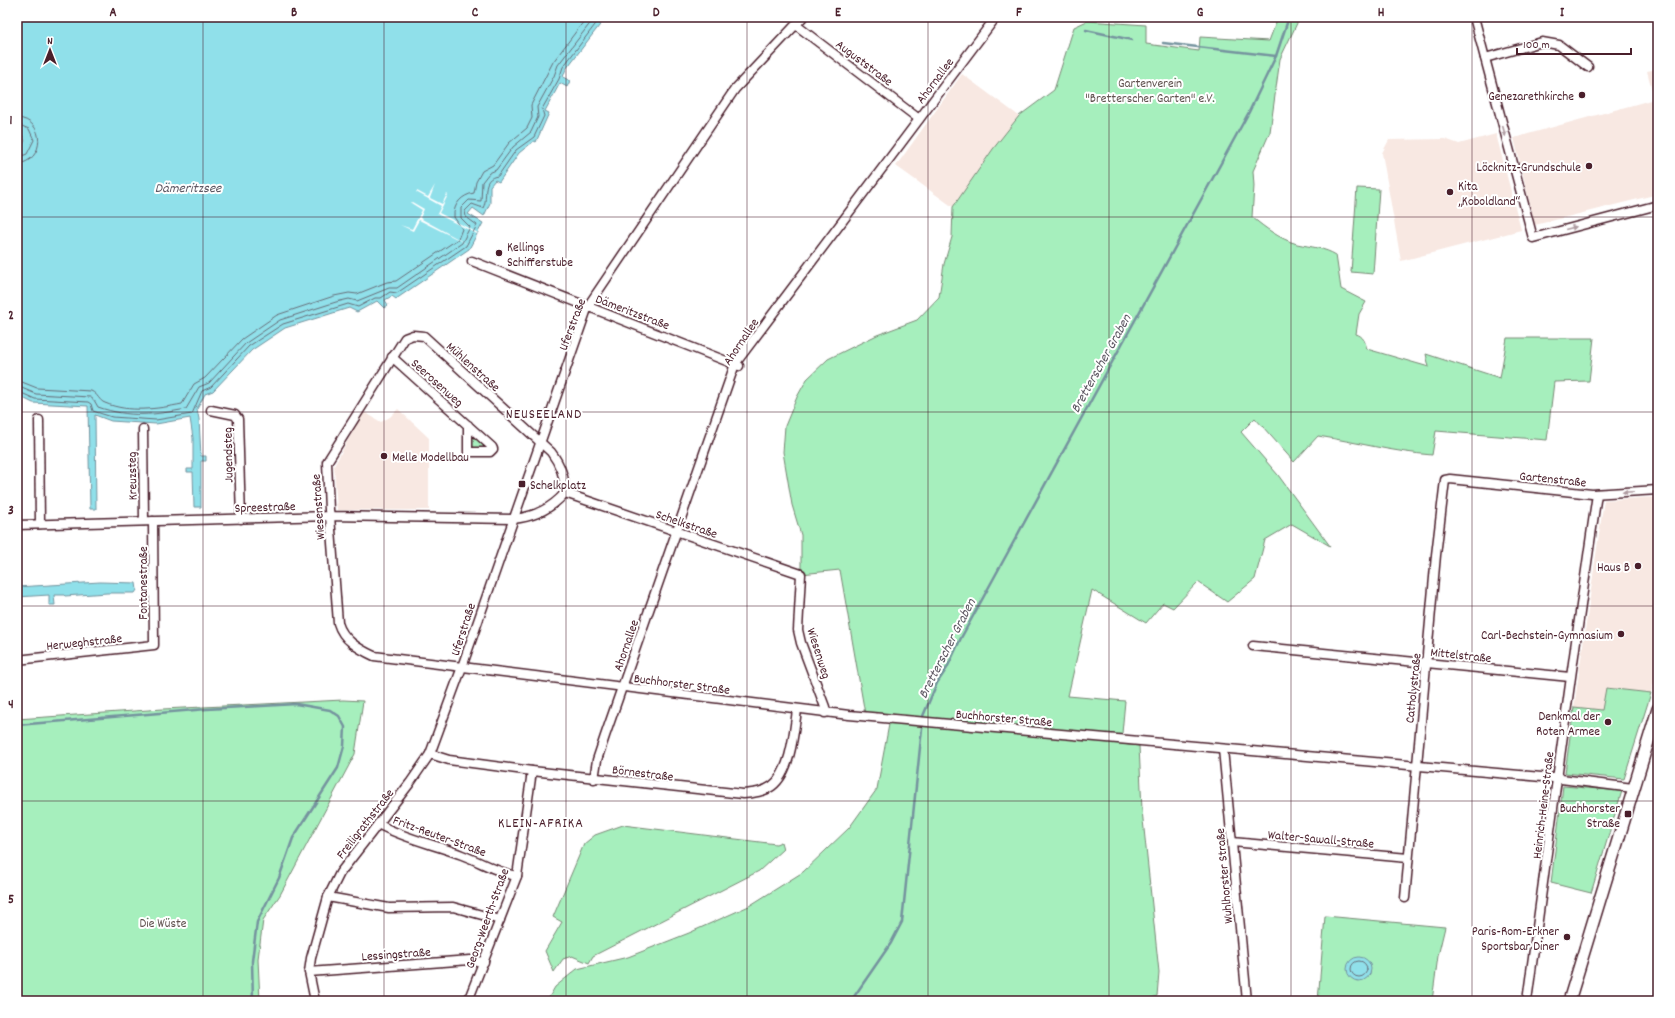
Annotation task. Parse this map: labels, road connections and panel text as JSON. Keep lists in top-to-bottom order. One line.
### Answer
{"streets":{"street":["Auguststraße","Ahornallee","Dämeritzstraße","Uferstraße","Mühlenstraße","Seerosenweg","Jugendsteg","Kreuzsteg","Gartenstraße","Spreestraße","Wiesenstraße","Schelkstraße","Fontanestraße","Herweghstraße","Wiesenweg","Mittelstraße","Buchhorster Straße","Catholystraße","Börnestraße","Heinrich-Heine-Straße","Freiligrathstraße","Fritz-Reuter-Straße","Walter-Sawall-Straße","Wuhlhorster Straße","Georg-Weerth-Straße","Lessingstraße"]},"crossings":[["Auguststraße","Ahornallee"],["Auguststraße","Uferstraße"],["Ahornallee","Dämeritzstraße"],["Ahornallee","Schelkstraße"],["Ahornallee","Buchhorster Straße"],["Ahornallee","Börnestraße"],["Dämeritzstraße","Uferstraße"],["Uferstraße","Mühlenstraße"],["Uferstraße","Spreestraße"],["Uferstraße","Buchhorster Straße"],["Uferstraße","Freiligrathstraße"],["Mühlenstraße","Wiesenstraße"],["Seerosenweg","Wiesenstraße"],["Jugendsteg","Spreestraße"],["Kreuzsteg","Spreestraße"],["Gartenstraße","Catholystraße"],["Gartenstraße","Heinrich-Heine-Straße"],["Spreestraße","Wiesenstraße"],["Spreestraße","Fontanestraße"],["Wiesenstraße","Buchhorster Straße"],["Schelkstraße","Wiesenweg"],["Fontanestraße","Herweghstraße"],["Wiesenweg","Buchhorster Straße"],["Mittelstraße","Catholystraße"],["Mittelstraße","Heinrich-Heine-Straße"],["Buchhorster Straße","Catholystraße"],["Buchhorster Straße","Börnestraße"],["Buchhorster Straße","Heinrich-Heine-Straße"],["Buchhorster Straße","Freiligrathstraße"],["Buchhorster Straße","Wuhlhorster Straße"],["Catholystraße","Walter-Sawall-Straße"],["Börnestraße","Freiligrathstraße"],["Börnestraße","Georg-Weerth-Straße"],["Freiligrathstraße","Fritz-Reuter-Straße"],["Freiligrathstraße","Lessingstraße"],["Fritz-Reuter-Straße","Georg-Weerth-Straße"],["Walter-Sawall-Straße","Wuhlhorster Straße"],["Georg-Weerth-Straße","Lessingstraße"]],"districts":["NEUSEELAND","KLEIN-AFRIKA"],"water":["Dämeritzsee","Bretterscher Graben"],"parks":["Gartenverein \"Bretterscher Garten\" e.V.","Die Wüste"],"places":{"other":["Genezarethkirche","Löcknitz-Grundschule","Kita „Koboldland“","Kellings Schifferstube","Melle Modellbau","Haus B","Carl-Bechstein-Gymnasium","Denkmal der Roten Armee","Paris-Rom-Erkner Sportsbar Diner"],"transit":["Schelkplatz","Buchhorster Straße"]},"scale_bar":"100 m","north":"top","grid":{"columns":["A","B","C","D","E","F","G","H","I"],"rows":["1","2","3","4","5"]}}
